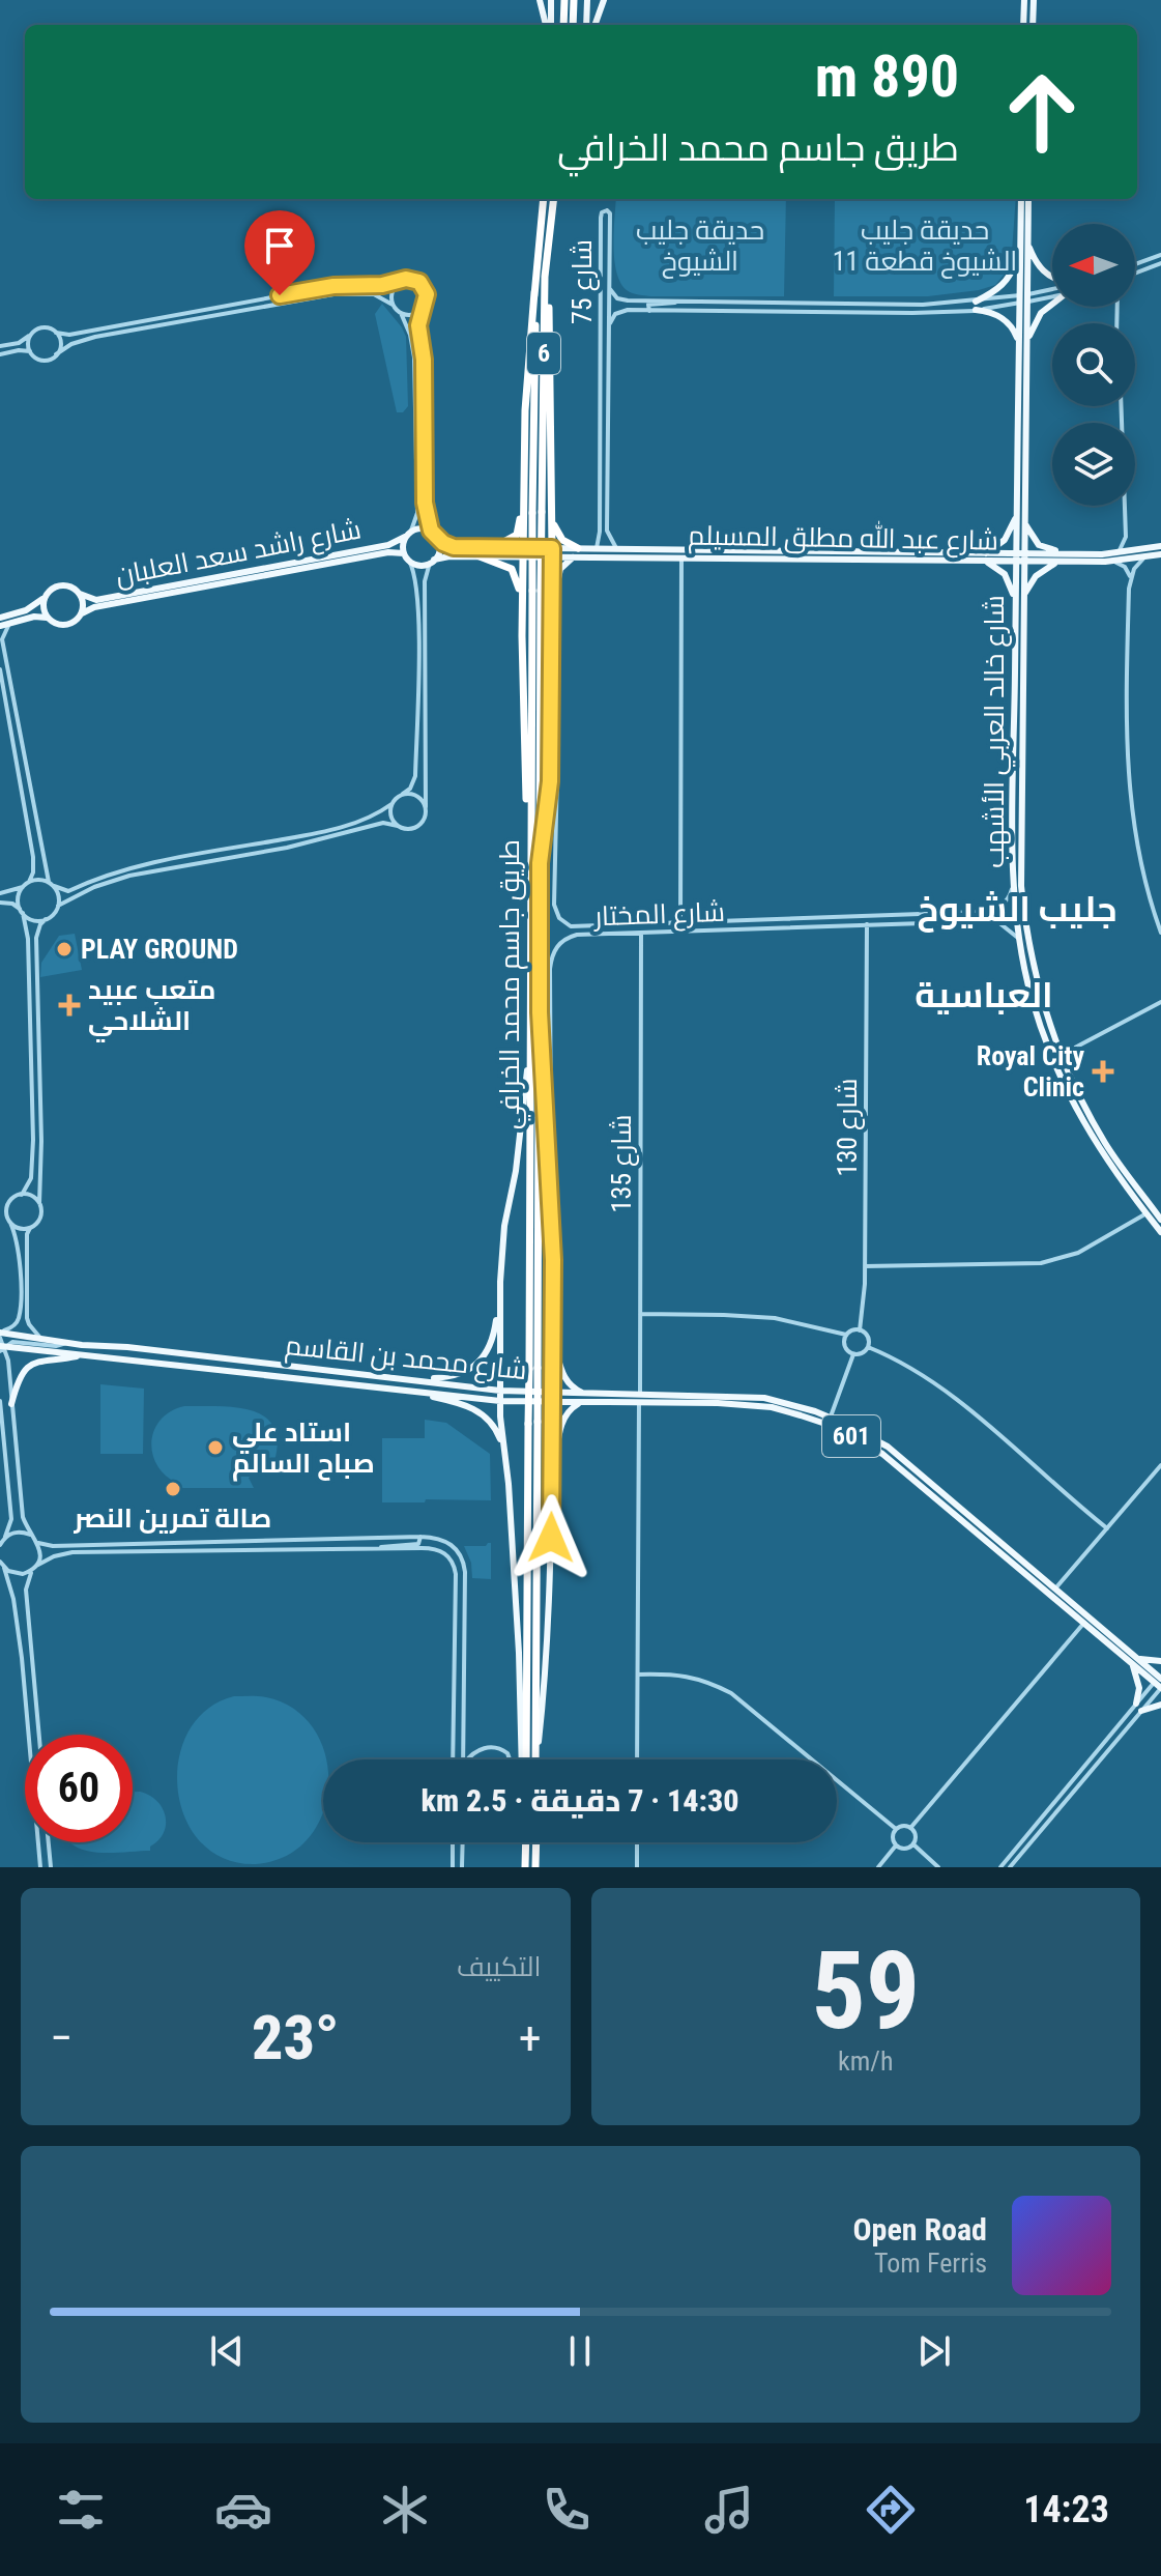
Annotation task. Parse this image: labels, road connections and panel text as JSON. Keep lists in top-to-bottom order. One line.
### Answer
{"streets":{"highway":["6","طريق جاسم محمد الخرافي"],"main road":["شارع عبد الله مطلق المسيلم","شارع راشد سعد العلبان","شارع خالد العربي الأشهب","شارع محمد بن القاسم","601"],"street":["شارع 75","شارع المختار","شارع 130","شارع 135"]},"crossings":[["شارع 75","شارع عبد الله مطلق المسيلم"],["شارع عبد الله مطلق المسيلم","شارع خالد العربي الأشهب"],["شارع خالد العربي الأشهب","شارع المختار"],["شارع المختار","شارع 130"],["شارع المختار","شارع 135"],["شارع 135","شارع محمد بن القاسم"]],"districts":["جليب الشيوخ","العباسية"],"parks":["حديقة جليب الشيوخ","حديقة جليب الشيوخ قطعة 11"],"places":{"other":["PLAY GROUND","استاد علي صباح السالم","صالة تمرين النصر"],"health":["متعب عبيد الشلاحي","Royal City Clinic"]},"north":"left","page":{"turn":["890 m","طريق جاسم محمد الخرافي"],"limit":"60","trip":"14:30 · 7 دقيقة · 2.5 km","tile":[["59","km/h"],"التكييف"],"heat":["−","23°","+"],"song":["Open Road","Tom Ferris"],"tabs":"14:23"}}
